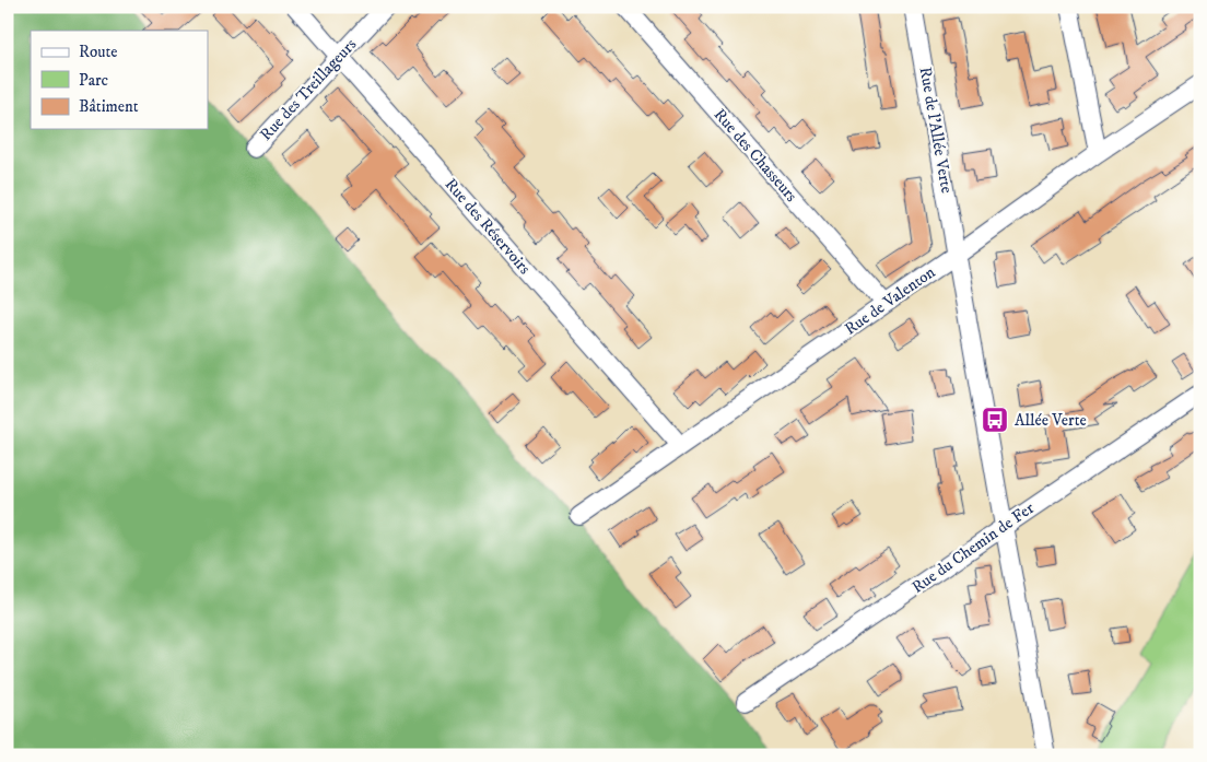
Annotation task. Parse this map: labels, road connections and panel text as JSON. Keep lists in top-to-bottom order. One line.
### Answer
{"streets":{"street":["Rue des Treillageurs","Rue de l'Allée Verte","Rue des Chasseurs","Rue des Réservoirs","Rue de Valenton","Rue du Chemin de Fer"]},"crossings":[["Rue des Treillageurs","Rue des Réservoirs"],["Rue de l'Allée Verte","Rue de Valenton"],["Rue des Chasseurs","Rue de Valenton"],["Rue des Réservoirs","Rue de Valenton"]],"places":{"bus stop":["Allée Verte"]},"legend":["Route","Parc","Bâtiment"]}
